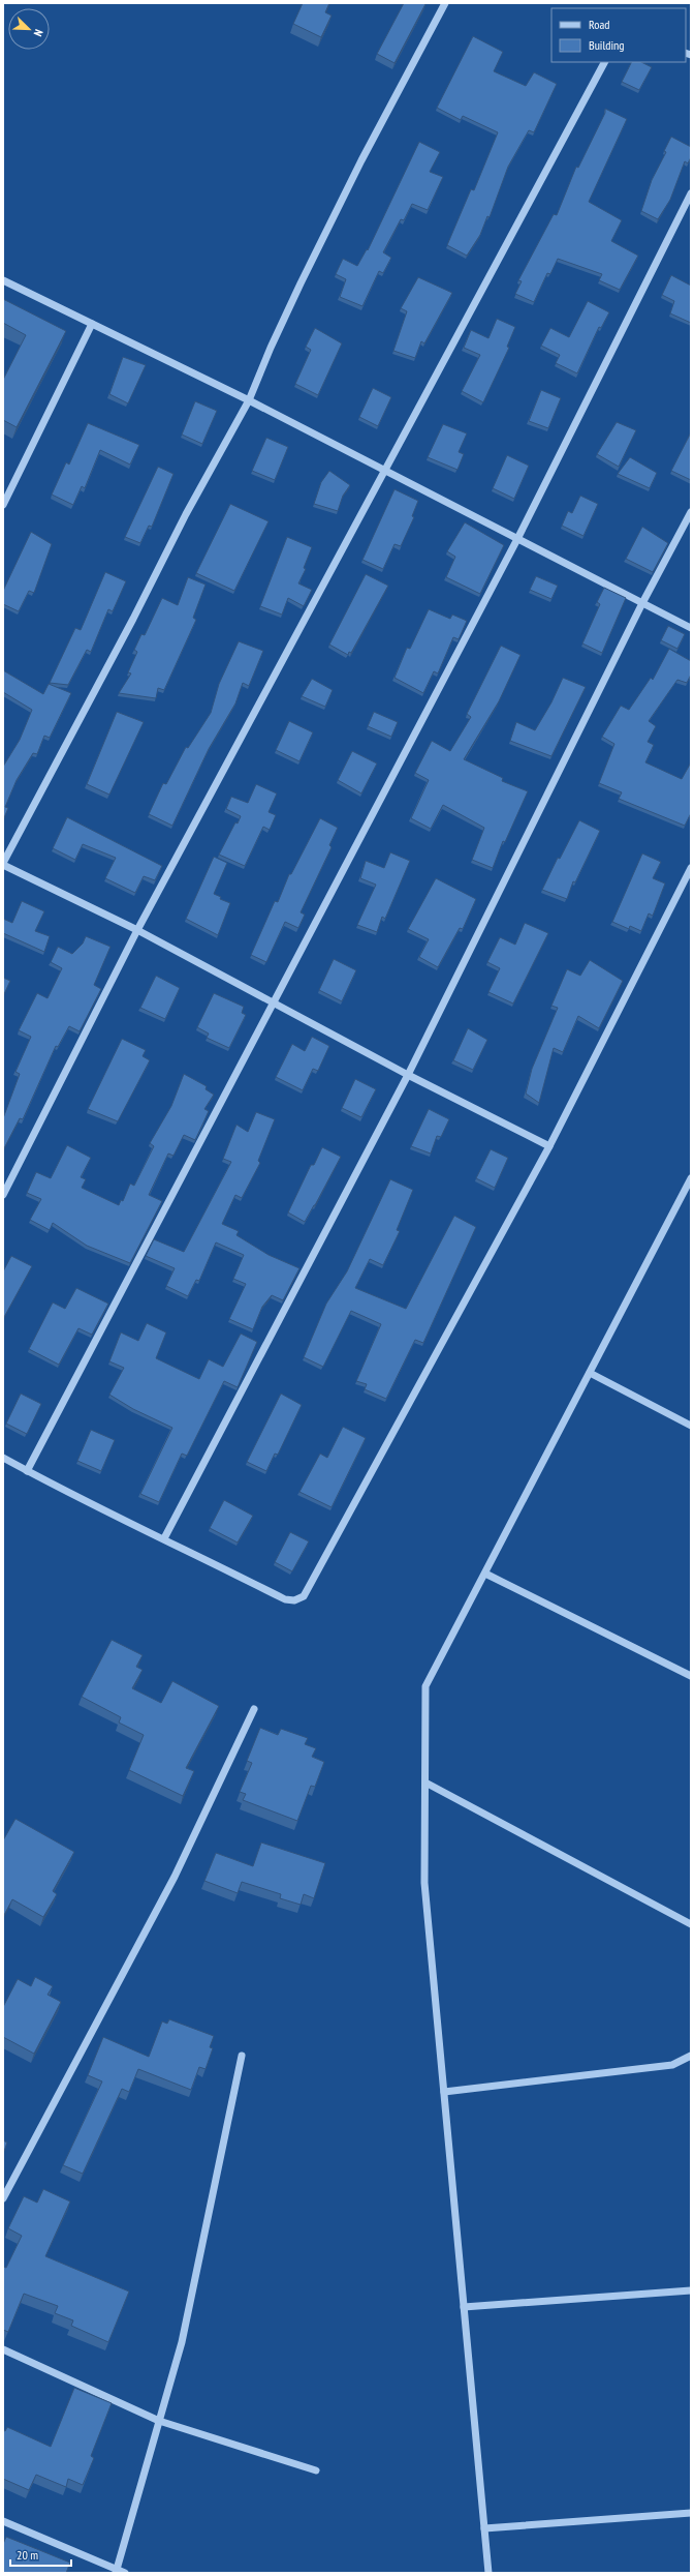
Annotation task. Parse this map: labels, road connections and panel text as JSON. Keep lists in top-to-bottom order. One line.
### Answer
{"legend":["Road","Building"],"scale_bar":"20 m","north":"bottom right"}
